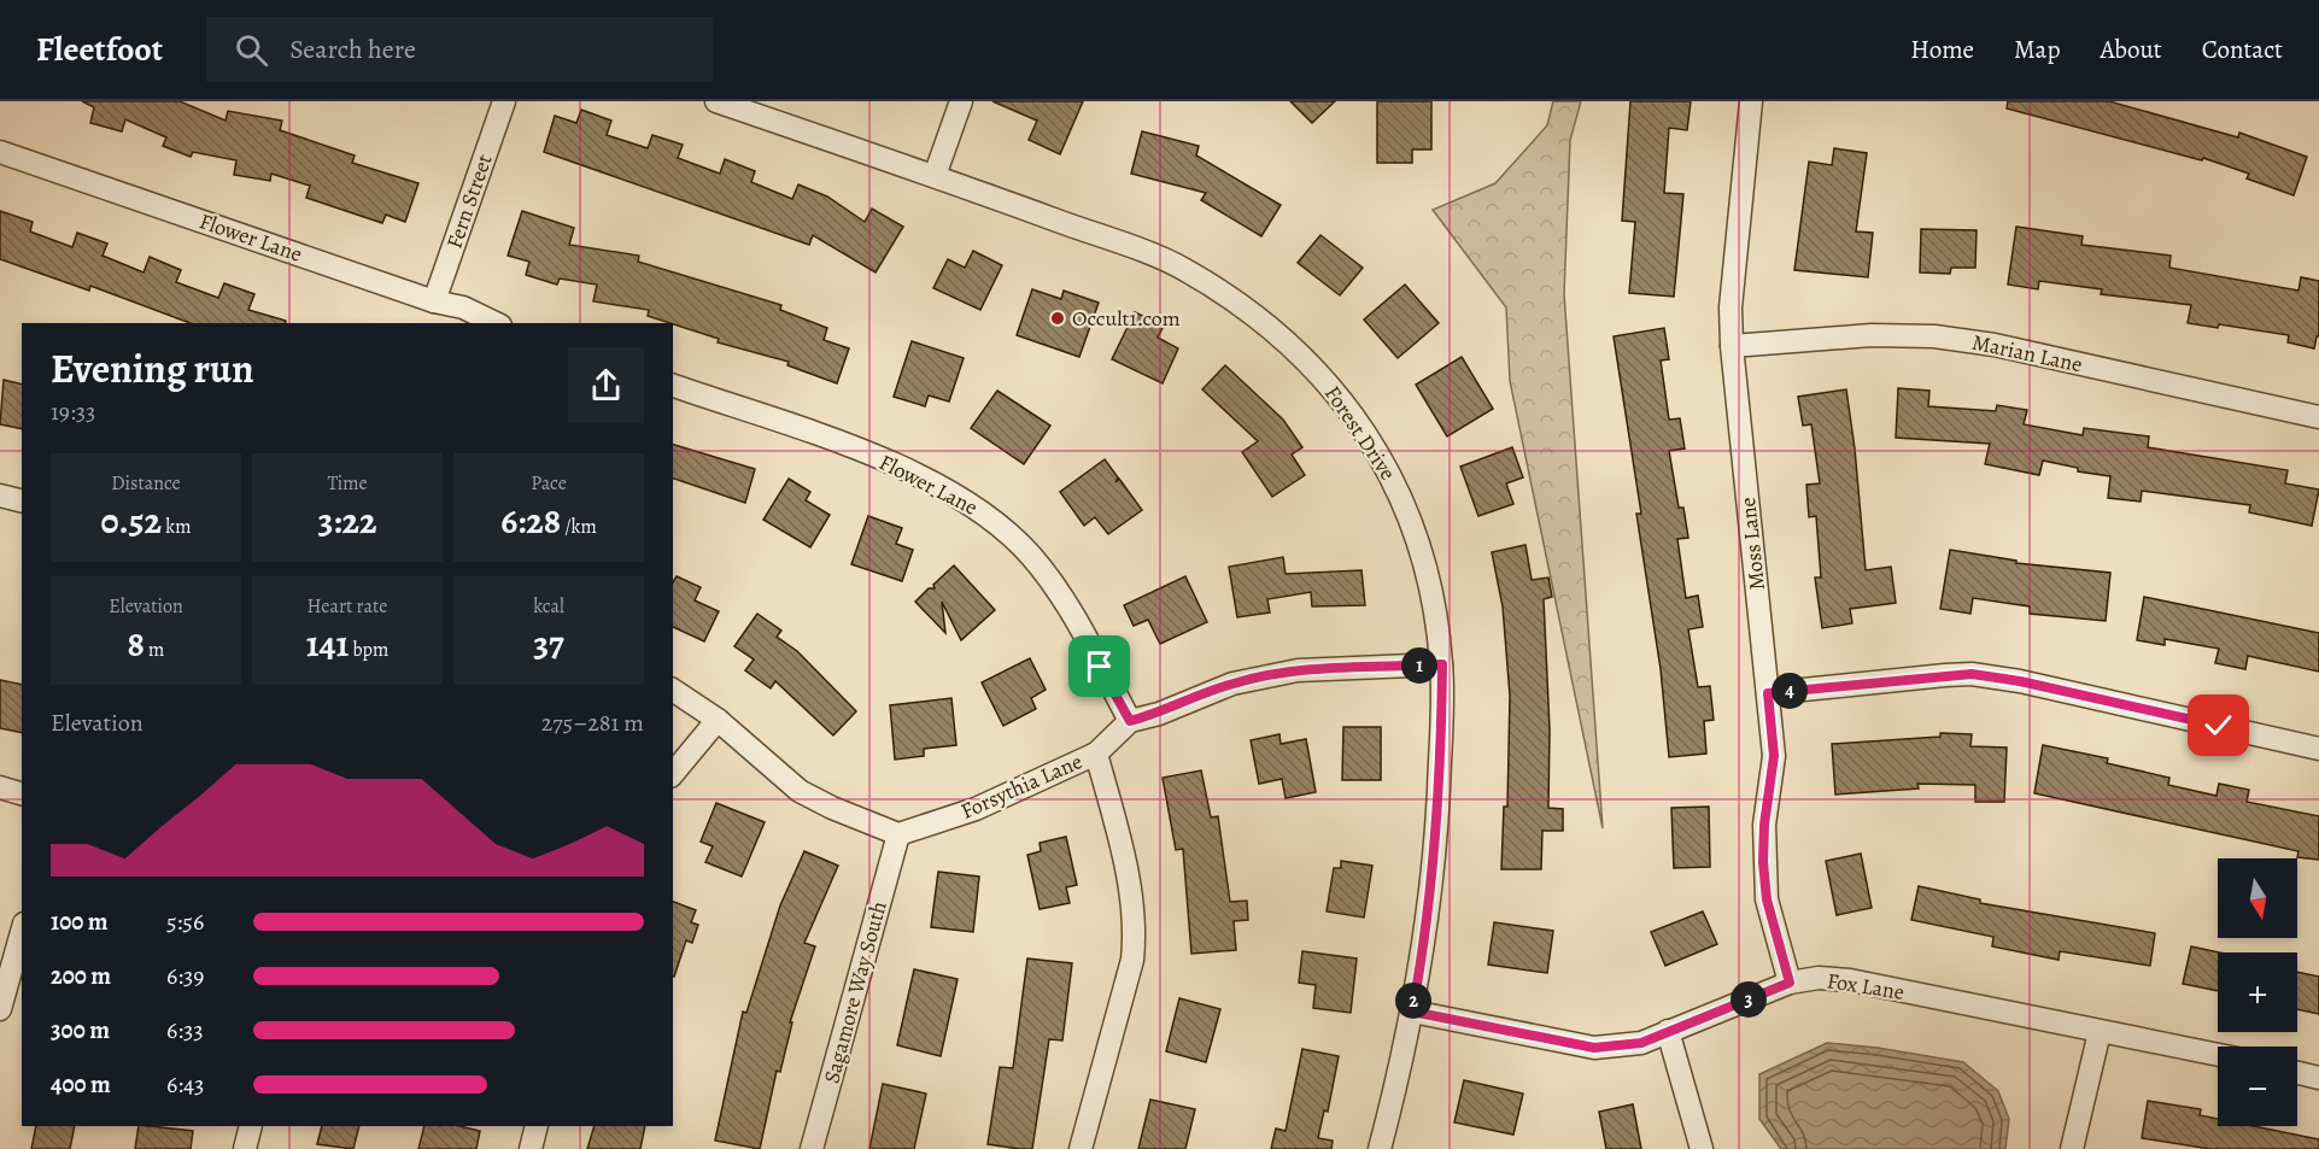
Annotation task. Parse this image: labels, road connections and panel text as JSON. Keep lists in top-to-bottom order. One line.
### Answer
{"streets":{"street":["Fern Street","Flower Lane","Marian Lane","Forest Drive","Moss Lane","Forsythia Lane","Fox Lane","Sagamore Way South"]},"crossings":[["Fern Street","Flower Lane"],["Flower Lane","Forsythia Lane"],["Marian Lane","Moss Lane"],["Forest Drive","Forsythia Lane"],["Forest Drive","Fox Lane"],["Moss Lane","Fox Lane"],["Forsythia Lane","Sagamore Way South"]],"places":["Occult1.com"],"north":"bottom","page":{"header":"Fleetfoot","search":"Search here","nav":["Home","Map","About","Contact"],"heading":["Evening run","19:33"],"stats":[["Distance","0.52 km"],["Time","3:22"],["Pace","6:28 /km"],["Elevation","8 m"],["Heart rate","141 bpm"],["kcal","37"]],"pins":["1","4","3","2"],"chart":["Elevation","275–281 m"],"map_buttons":["+","−"],"list":[{"name":"100 m","note":"5:56"},{"name":"200 m","note":"6:39"},{"name":"300 m","note":"6:33"},{"name":"400 m","note":"6:43"}]}}
